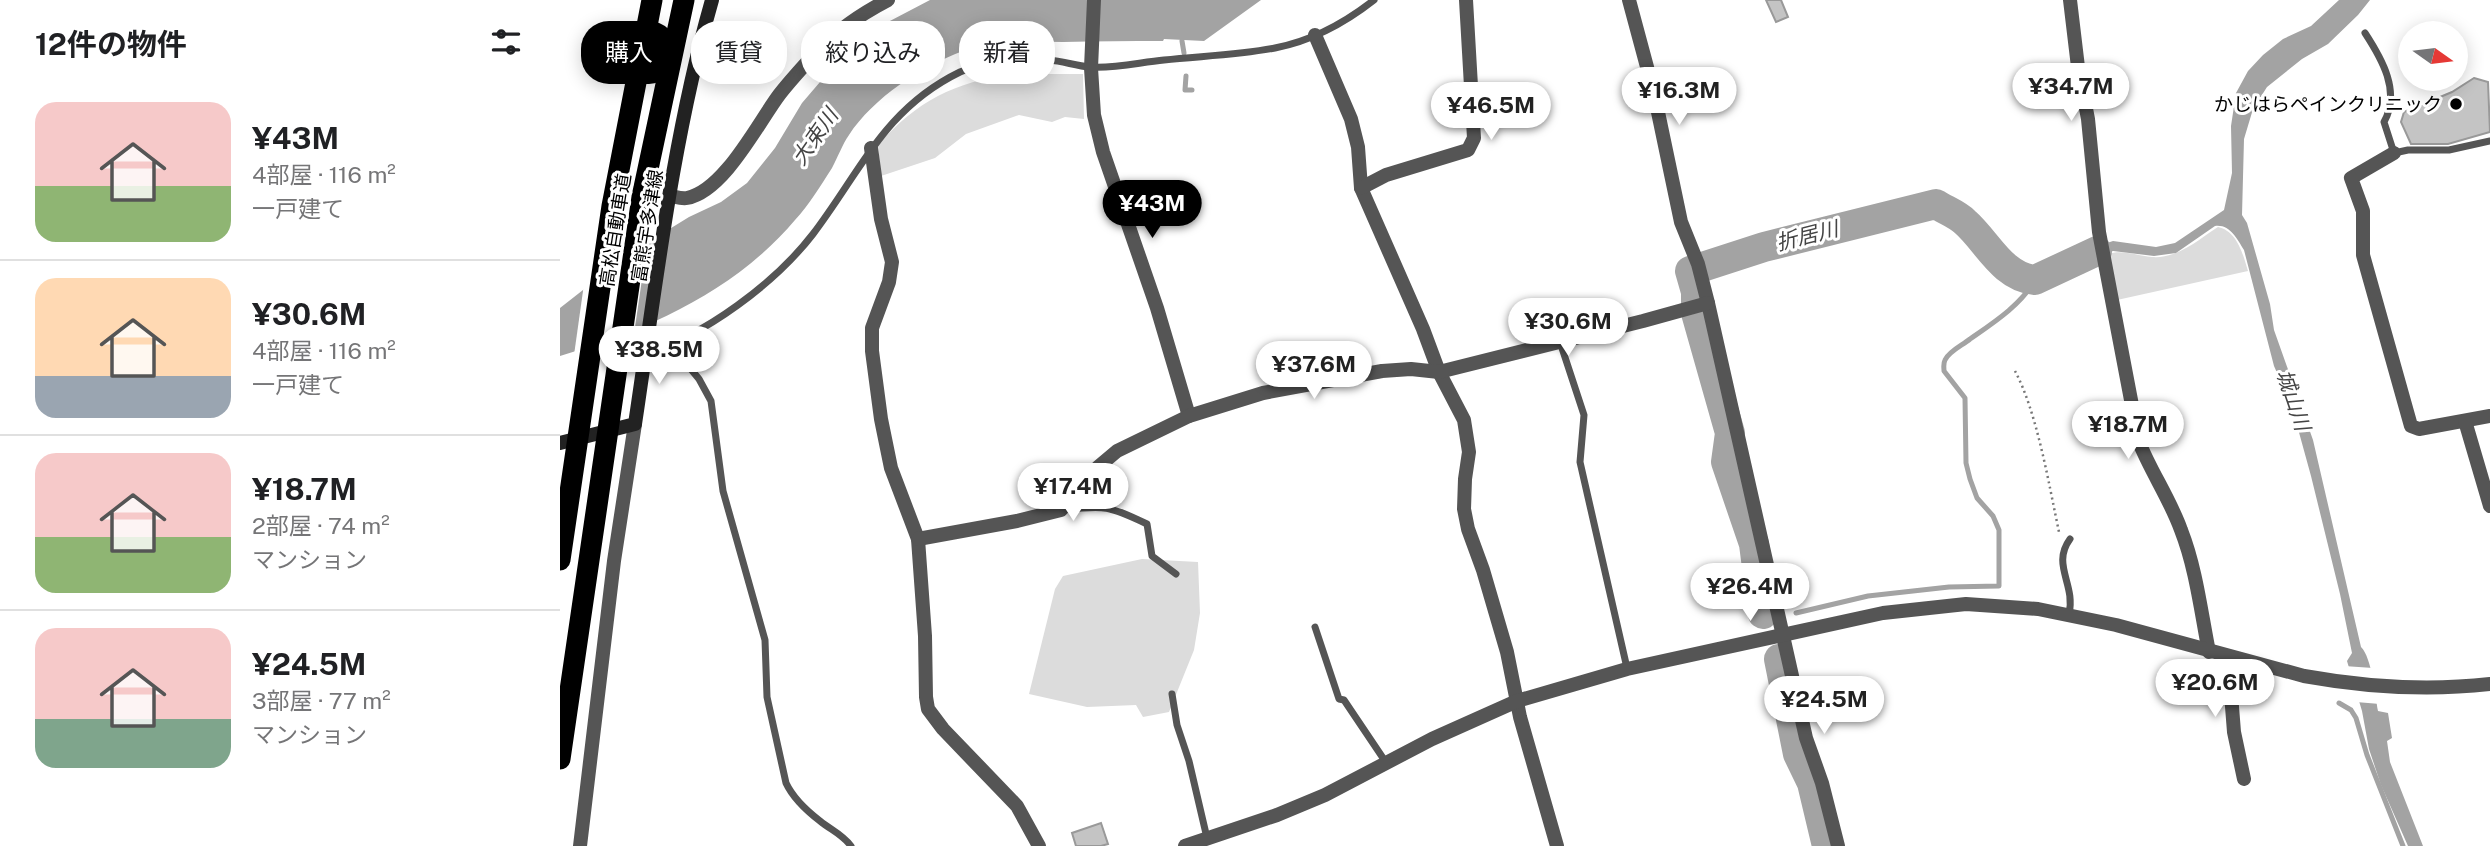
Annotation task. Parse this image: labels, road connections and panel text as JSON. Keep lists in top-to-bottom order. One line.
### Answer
{"streets":{"highway":["高松自動車道"],"main road":["富熊宇多津線"]},"water":["大束川","折居川","城山川"],"places":["かじはらペインクリニック"],"north":"right","page":{"heading":"12件の物件","chip":["購入","賃貸","絞り込み","新着"],"price":["¥34.7M","¥16.3M","¥46.5M","¥43M","¥30.6M","¥38.5M","¥37.6M","¥18.7M","¥17.4M","¥26.4M","¥20.6M","¥24.5M"],"list":[{"name":"¥43M","note":"4部屋 · 116 m² · 一戸建て"},{"name":"¥30.6M","note":"4部屋 · 116 m² · 一戸建て"},{"name":"¥18.7M","note":"2部屋 · 74 m² · マンション"},{"name":"¥24.5M","note":"3部屋 · 77 m² · マンション"}]}}
